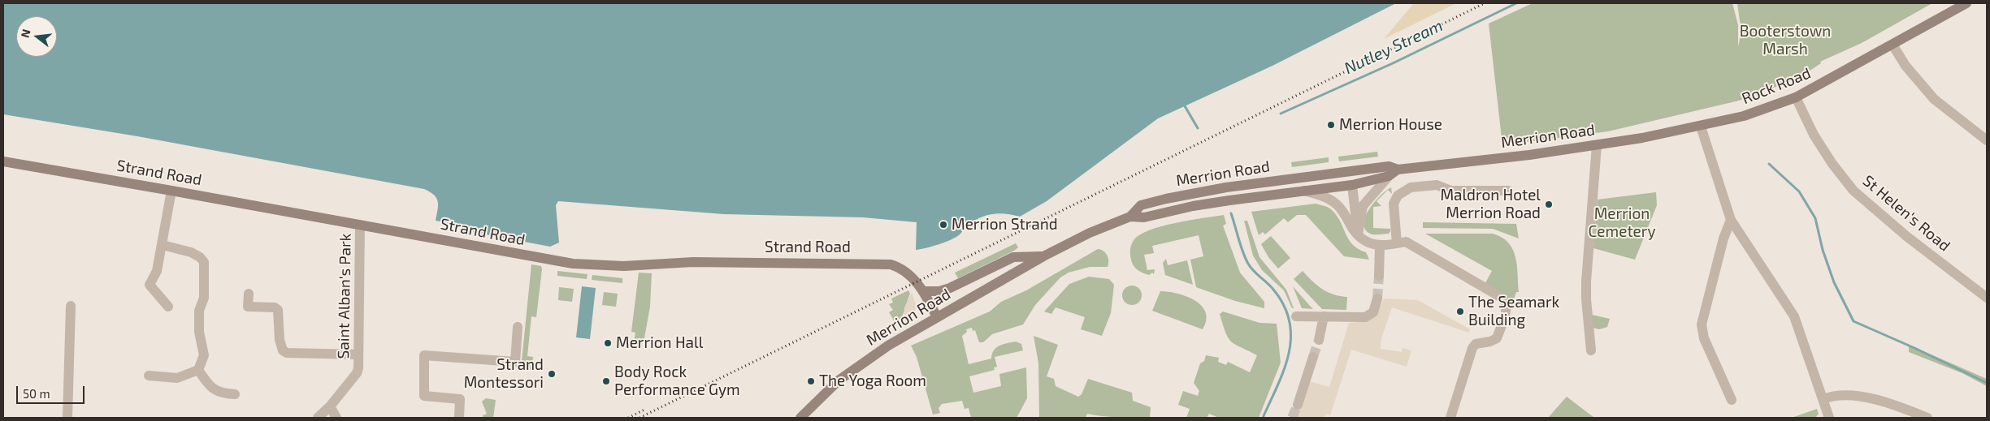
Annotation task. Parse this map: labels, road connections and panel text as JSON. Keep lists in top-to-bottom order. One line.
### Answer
{"streets":{"main road":["Rock Road","Merrion Road","Strand Road"],"street":["St Helen's Road","Saint Alban's Park"]},"crossings":[["Rock Road","Merrion Road"],["Rock Road","St Helen's Road"],["Merrion Road","Strand Road"],["Strand Road","Saint Alban's Park"]],"water":["Nutley Stream"],"parks":["Booterstown Marsh","Merrion Cemetery"],"places":["Merrion House","Maldron Hotel Merrion Road","Merrion Strand","The Seamark Building","Merrion Hall","Strand Montessori","Body Rock Performance Gym","The Yoga Room"],"scale_bar":"50 m","north":"left"}
